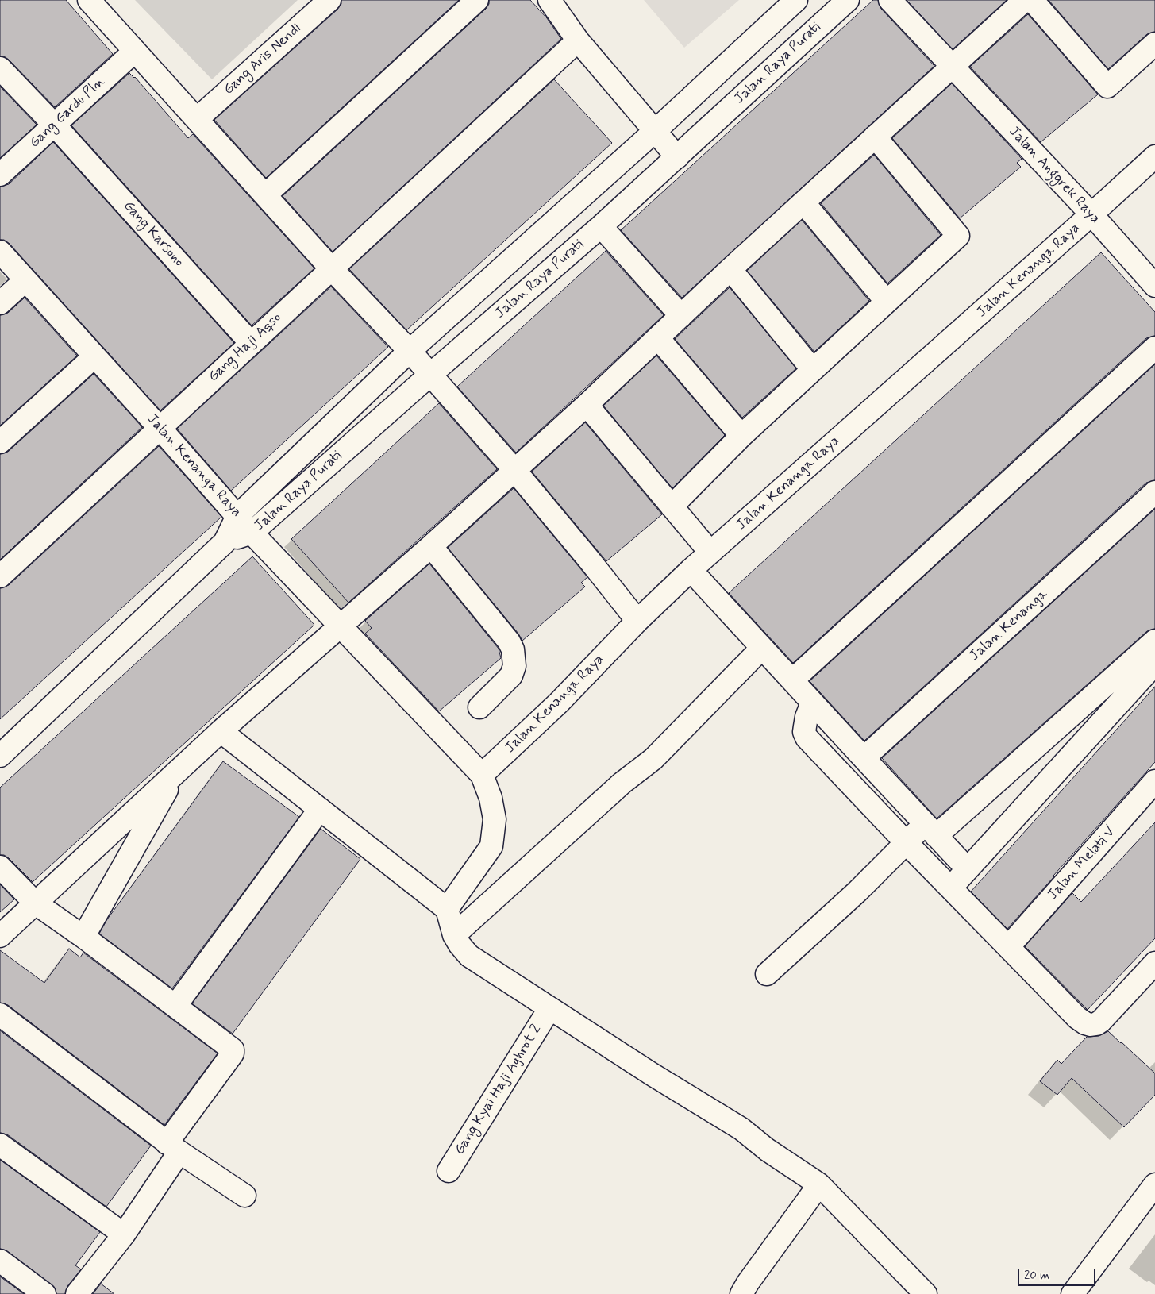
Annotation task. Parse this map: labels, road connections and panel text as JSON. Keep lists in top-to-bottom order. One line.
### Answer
{"streets":{"street":["Gang Aris Nendi","Jalan Raya Purati","Gang Gardu Pln","Jalan Anggrek Raya","Gang Karsono","Jalan Kenanga Raya","Gang Haji Aqso","Jalan Kenanga","Jalan Melati V","Gang Kyai Haji Aghrot 2"]},"crossings":[["Jalan Raya Purati","Jalan Kenanga Raya"],["Gang Gardu Pln","Gang Karsono"],["Jalan Anggrek Raya","Jalan Kenanga Raya"],["Gang Karsono","Gang Haji Aqso"],["Jalan Kenanga Raya","Gang Haji Aqso"]],"scale_bar":"20 m"}
